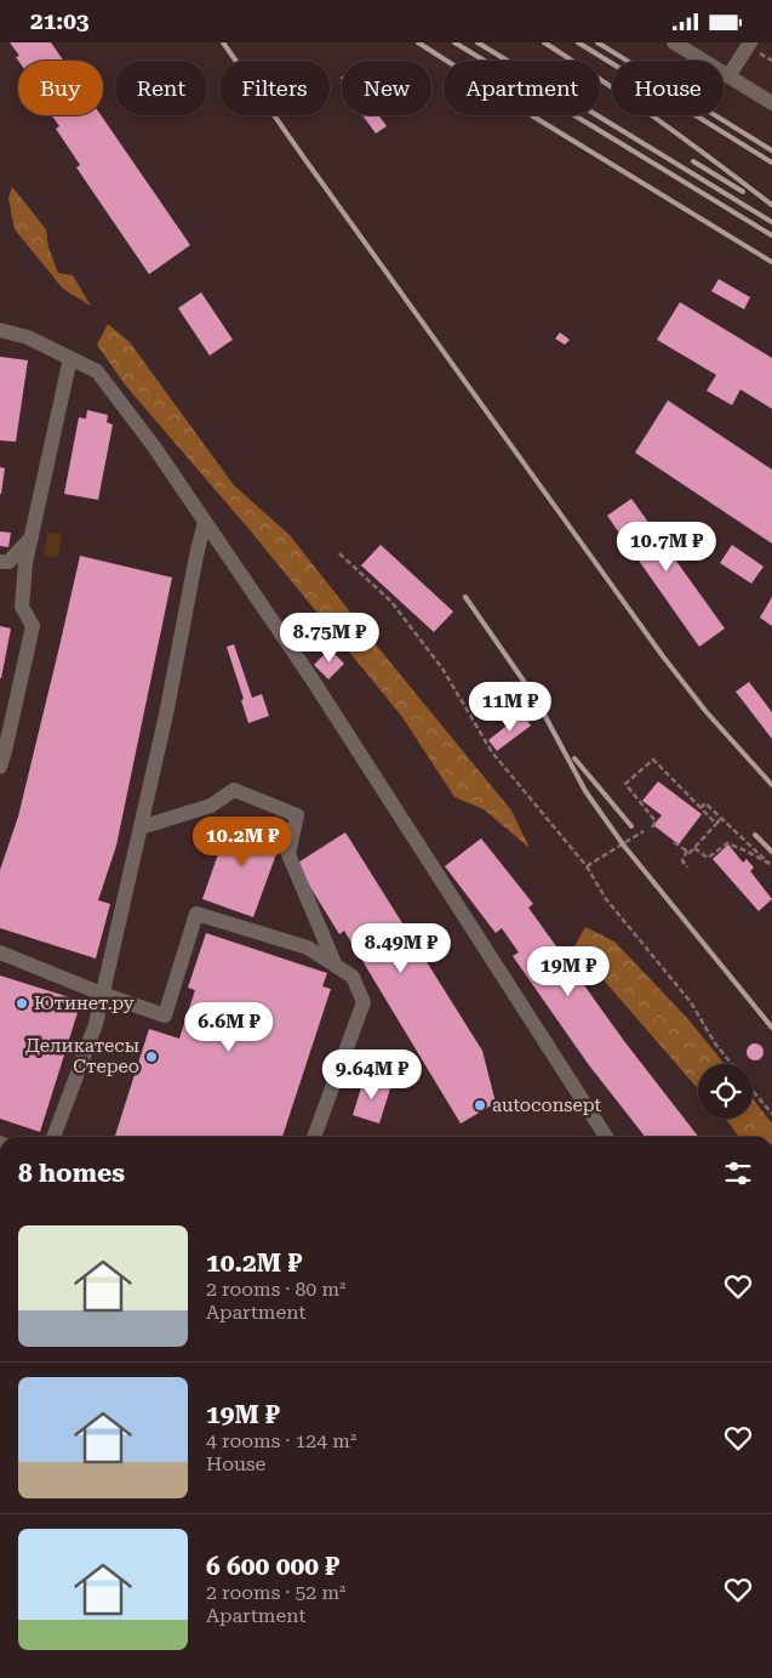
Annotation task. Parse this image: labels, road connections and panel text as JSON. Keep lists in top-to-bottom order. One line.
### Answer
{"places":["Ютинет.ру","Деликатесы Стерео","autoconsept"],"page":{"status":"21:03","chip":["Buy","Rent","Filters","New","Apartment","House"],"price":["10.7M ₽","8.75M ₽","11M ₽","10.2M ₽","8.49M ₽","19M ₽","6.6M ₽","9.64M ₽"],"heading":"8 homes","list":[{"name":"10.2M ₽","note":"2 rooms · 80 m² · Apartment"},{"name":"19M ₽","note":"4 rooms · 124 m² · House"},{"name":"6 600 000 ₽","note":"2 rooms · 52 m² · Apartment"}]}}
